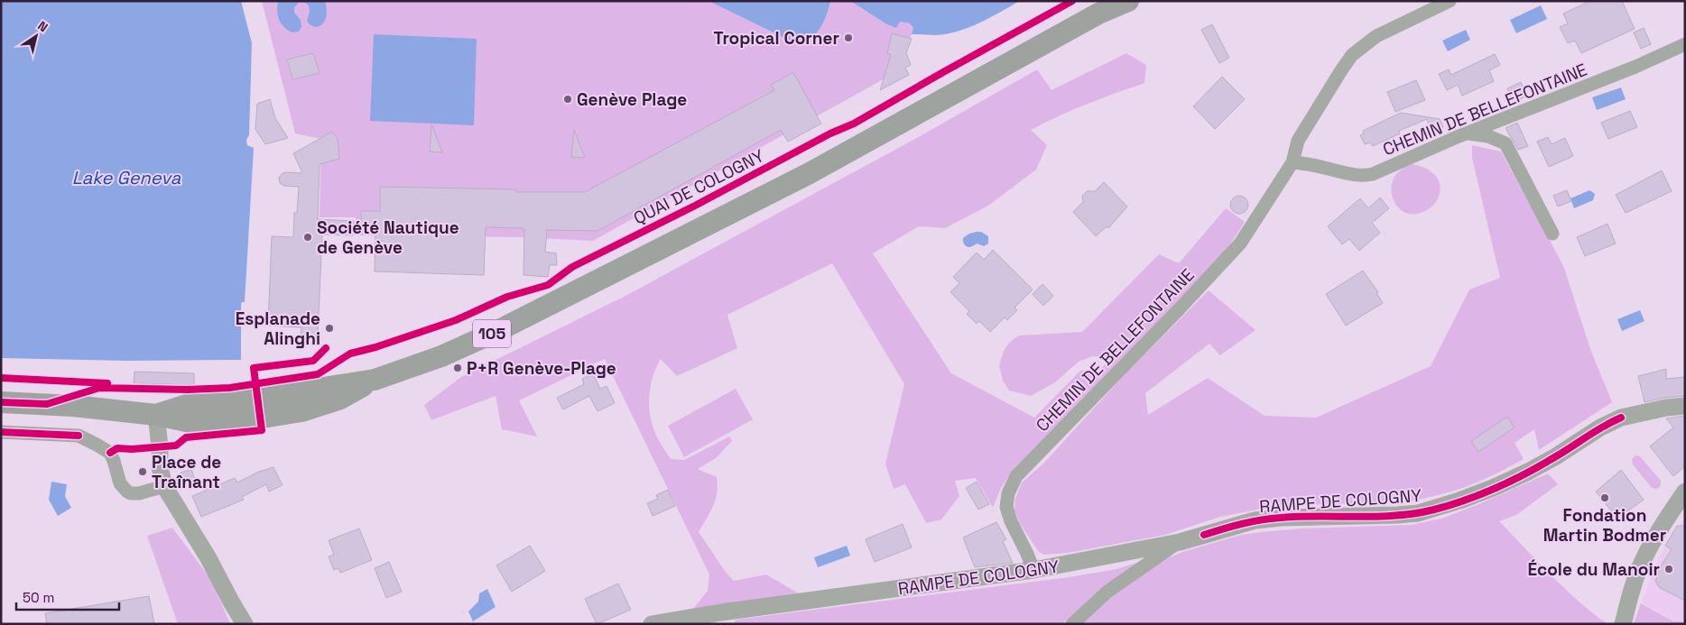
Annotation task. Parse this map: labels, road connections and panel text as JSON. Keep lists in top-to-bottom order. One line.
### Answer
{"streets":{"main road":["105"],"street":["CHEMIN DE BELLEFONTAINE","RAMPE DE COLOGNY"],"cycle path":["QUAI DE COLOGNY"]},"crossings":[["CHEMIN DE BELLEFONTAINE","RAMPE DE COLOGNY"]],"water":["Lake Geneva"],"places":["Tropical Corner","Genève Plage","Société Nautique de Genève","Esplanade Alinghi","P+R Genève-Plage","Place de Traînant","Fondation Martin Bodmer","École du Manoir"],"scale_bar":"50 m","north":"top right"}
